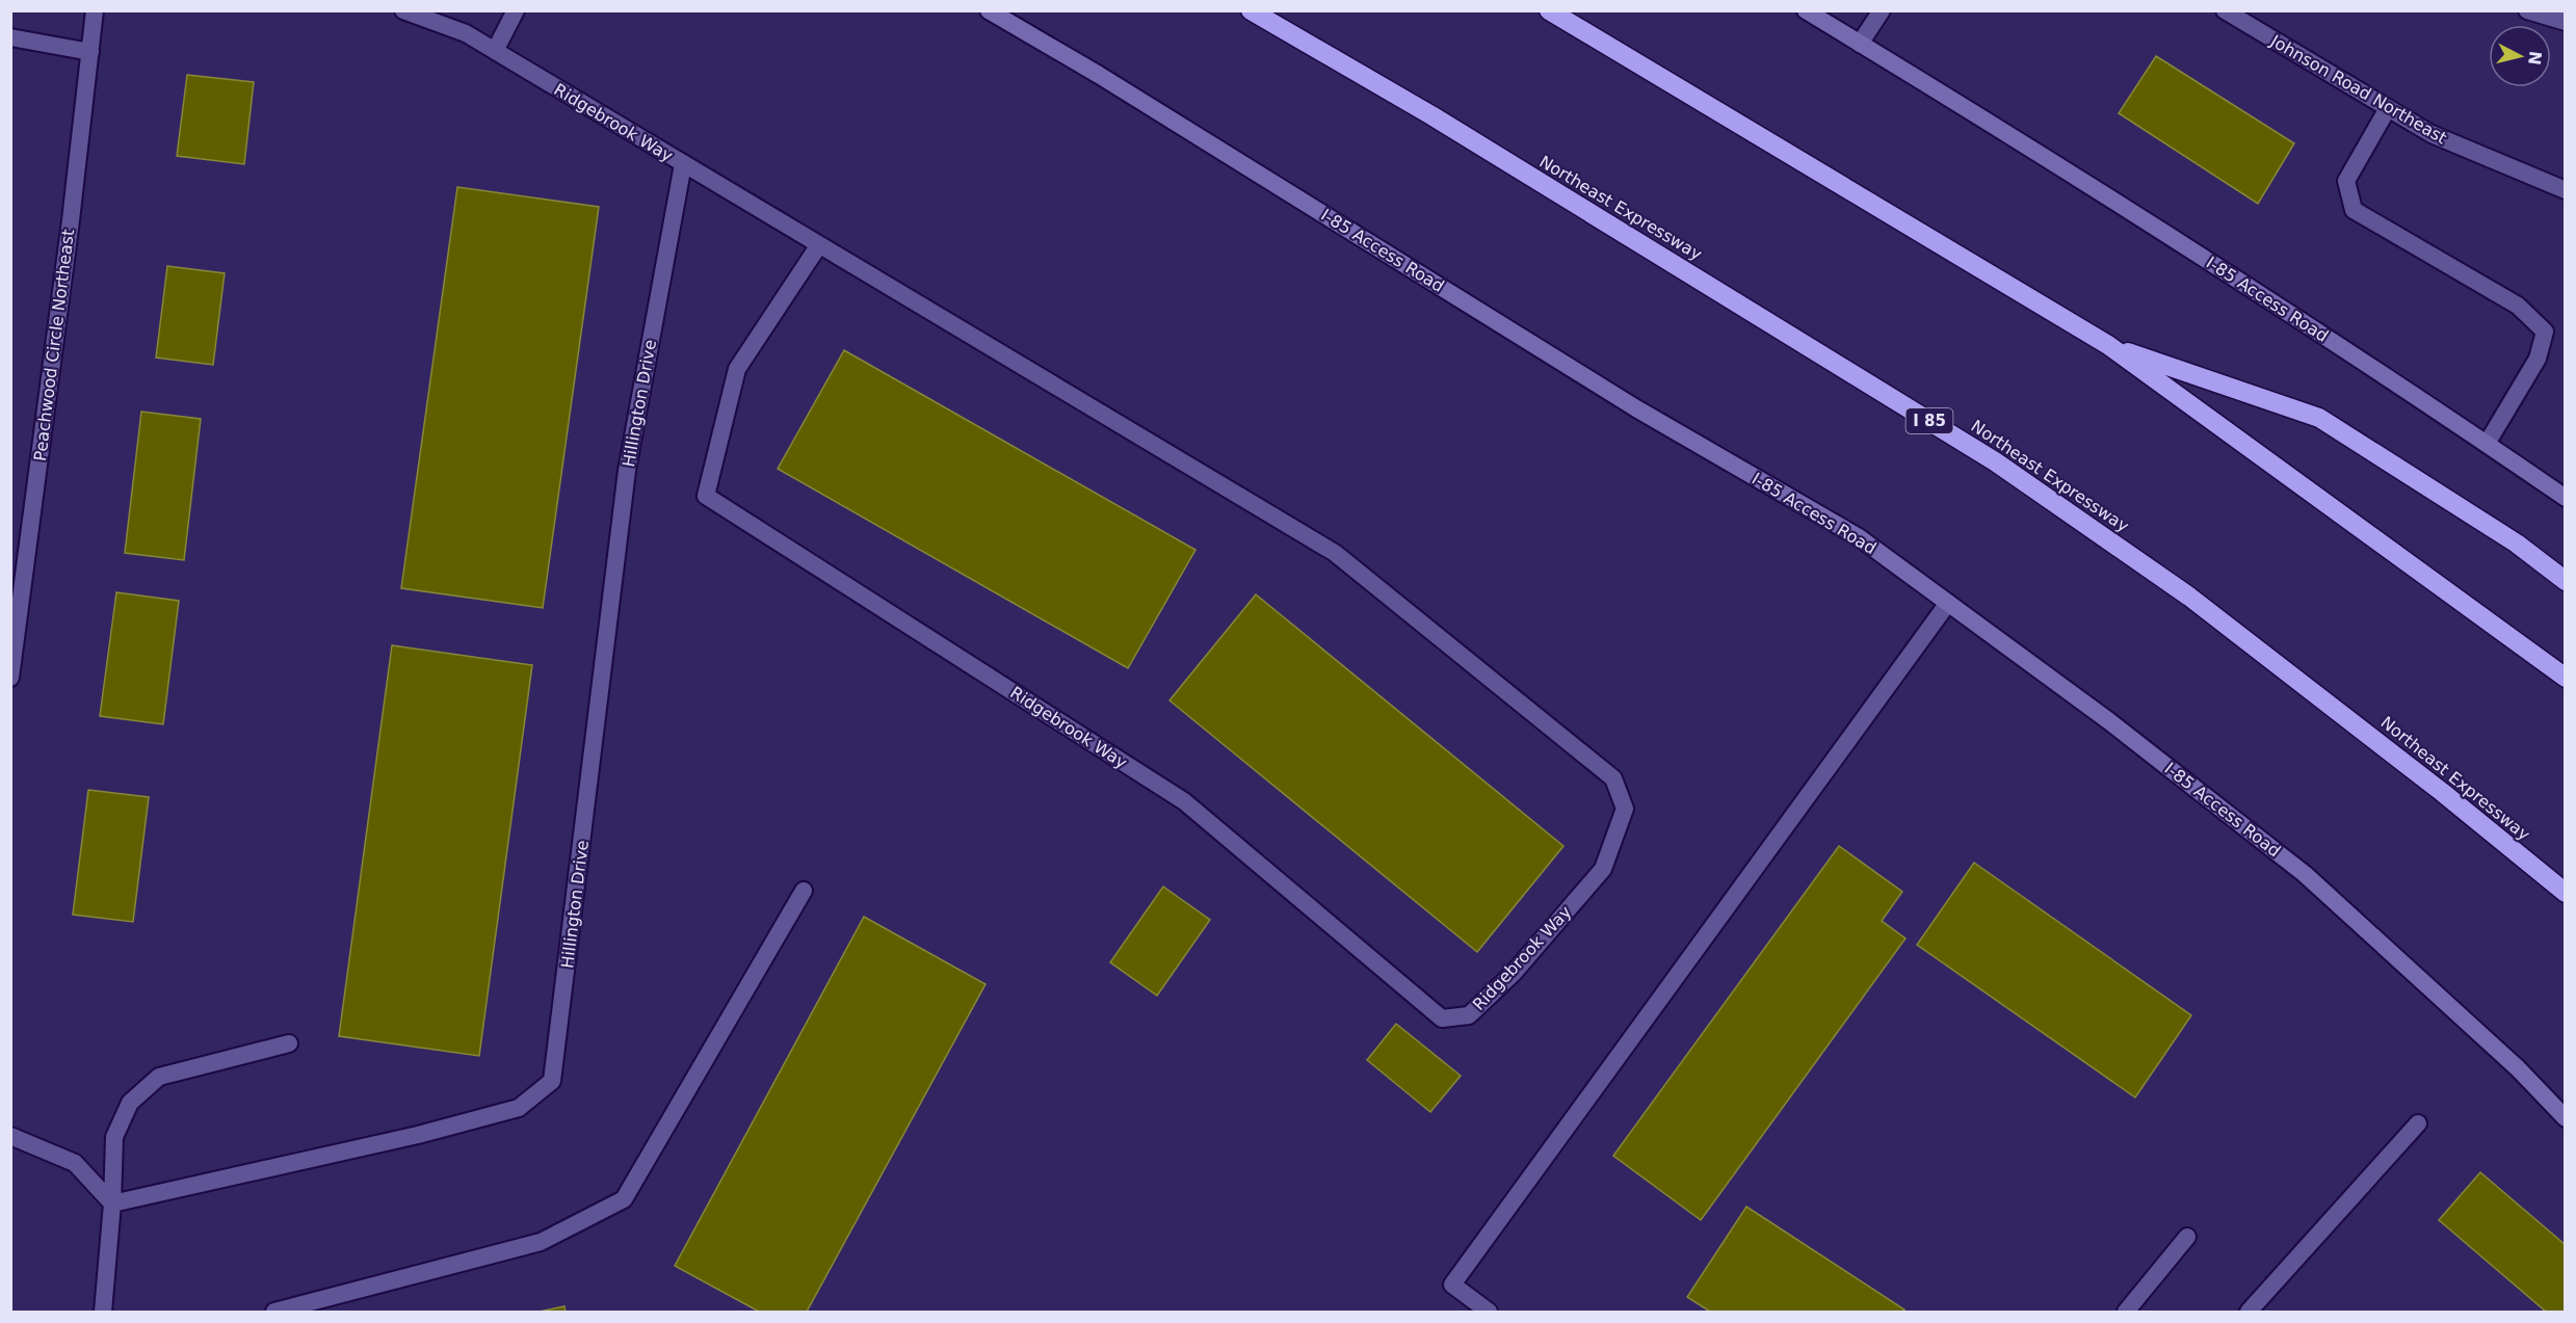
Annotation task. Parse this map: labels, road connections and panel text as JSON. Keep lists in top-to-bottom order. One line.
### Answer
{"streets":{"highway":["Northeast Expressway","I 85"],"main road":["I-85 Access Road"],"street":["Johnson Road Northeast","Ridgebrook Way","Peachwood Circle Northeast","Hillington Drive"]},"crossings":[["Ridgebrook Way","Hillington Drive"]],"north":"right"}
